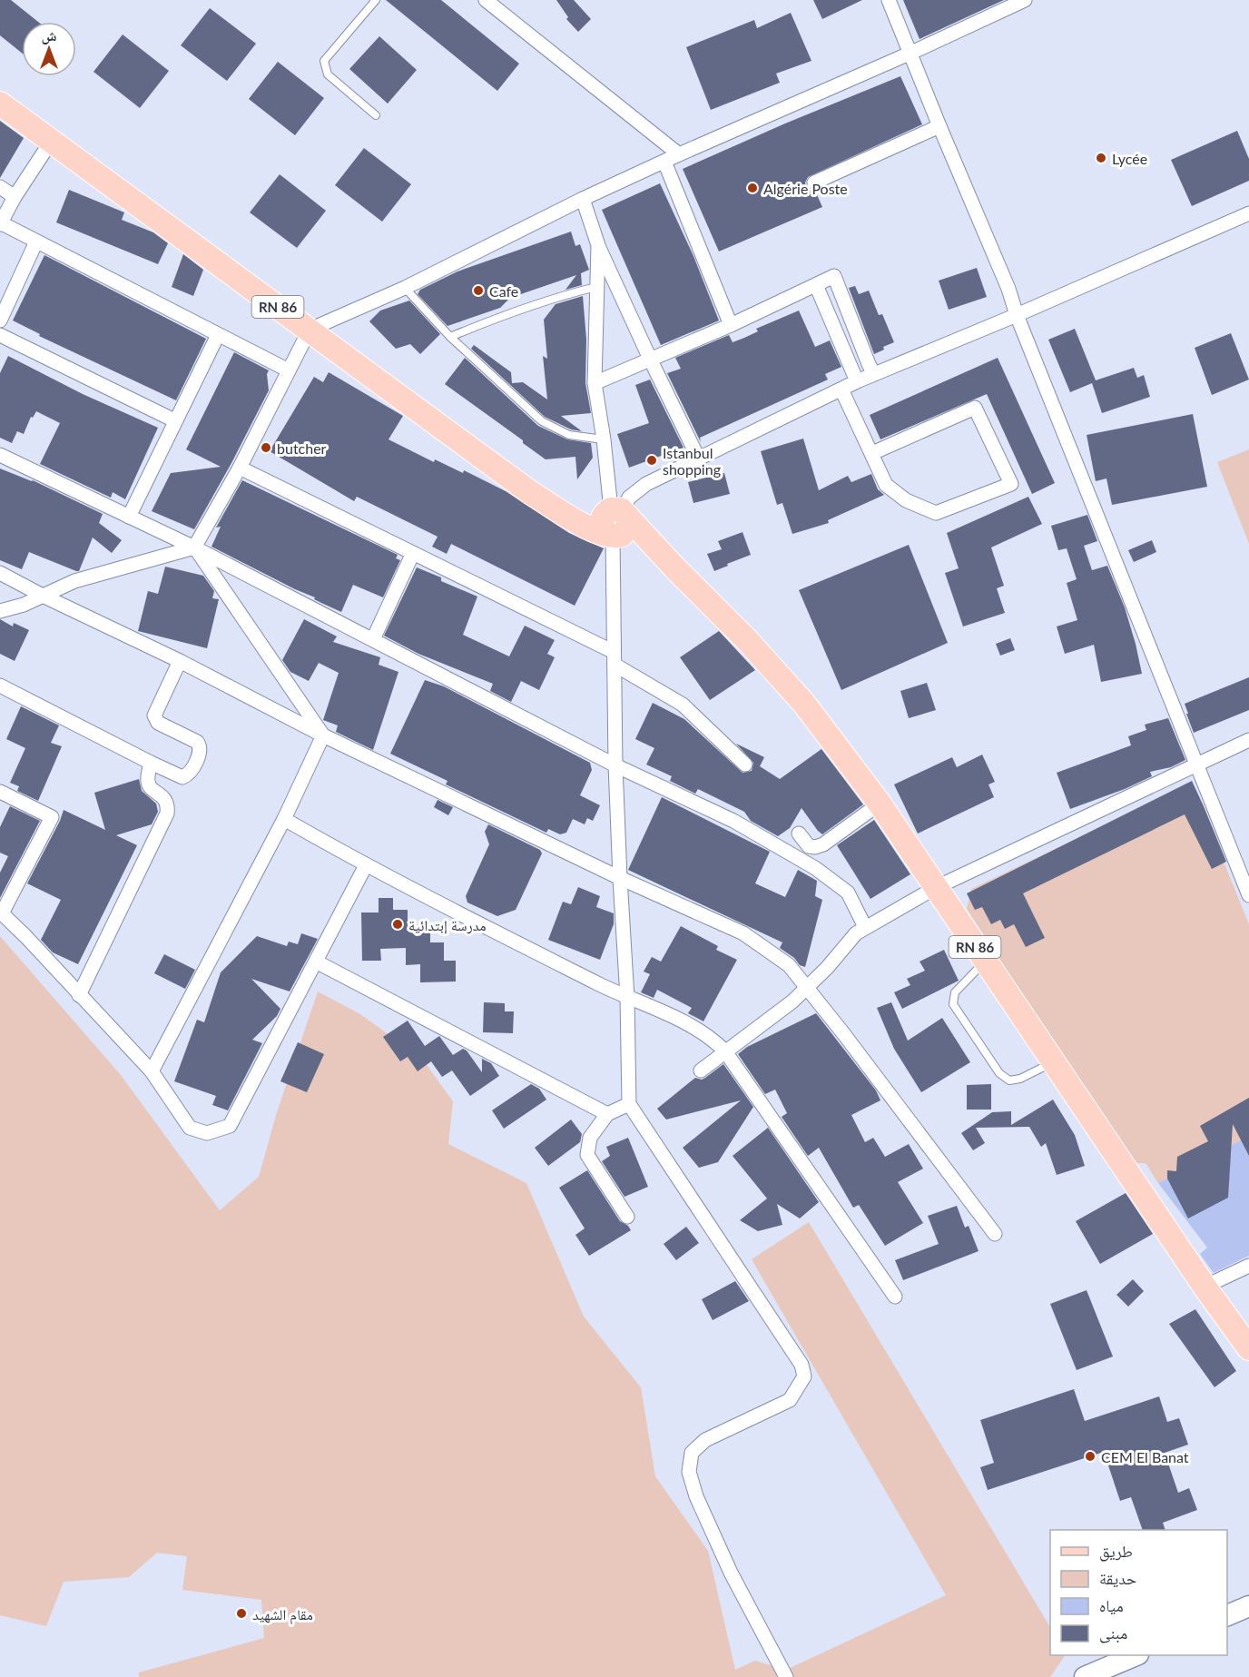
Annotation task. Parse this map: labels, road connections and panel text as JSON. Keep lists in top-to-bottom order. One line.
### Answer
{"streets":{"main road":["RN 86"]},"places":["Lycée","Algérie Poste","Cafe","butcher","Istanbul shopping","مدرسة إبتدائية","CEM El Banat","مقام الشهيد"],"legend":["طريق","حديقة","مياه","مبنى"],"north":"top"}
